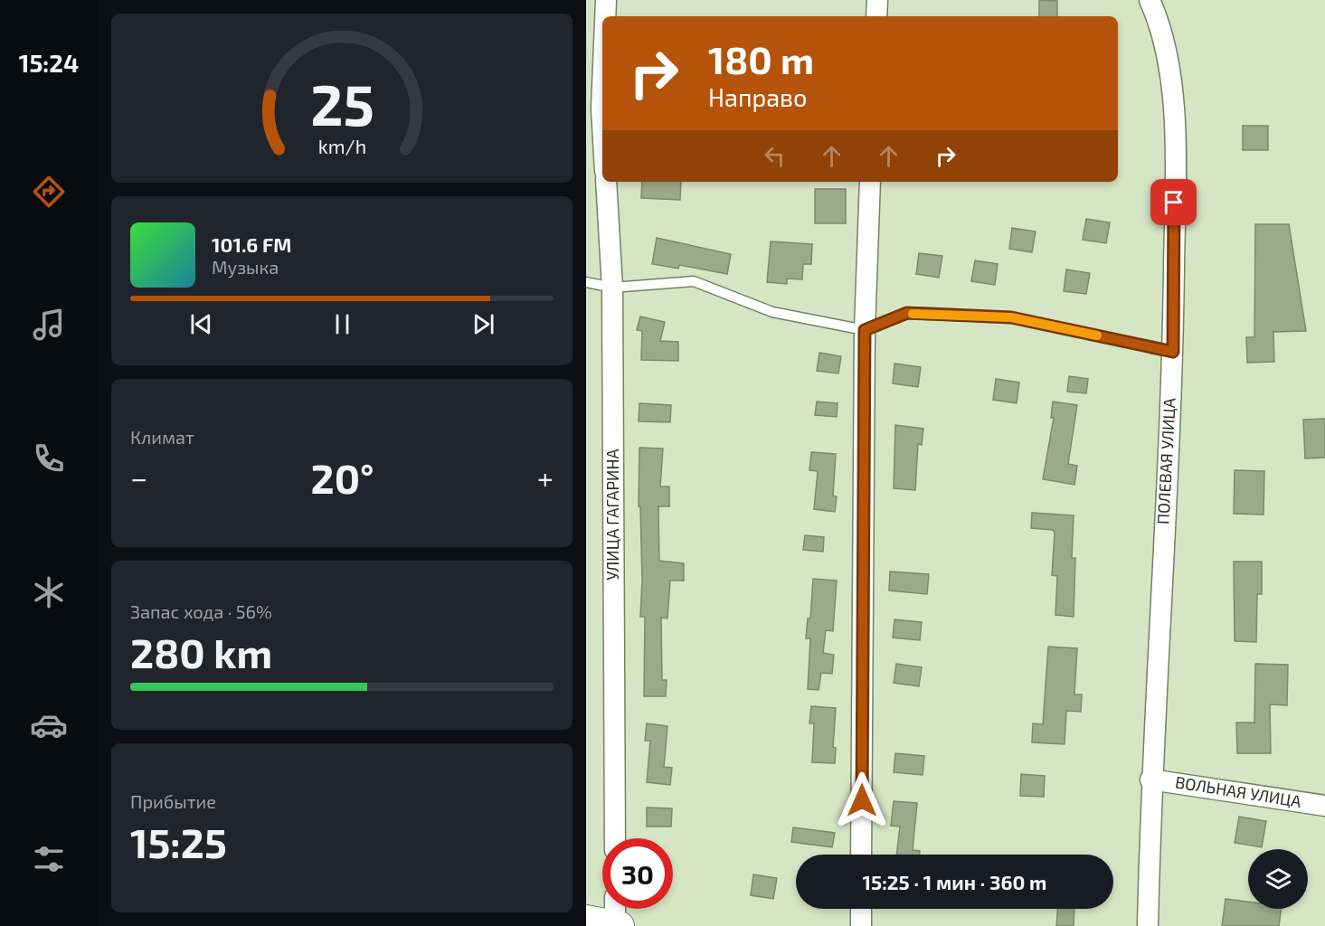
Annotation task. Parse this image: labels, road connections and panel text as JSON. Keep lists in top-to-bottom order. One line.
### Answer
{"streets":{"street":["ПОЛЕВАЯ УЛИЦА","УЛИЦА ГАГАРИНА","ВОЛЬНАЯ УЛИЦА"]},"crossings":[["ПОЛЕВАЯ УЛИЦА","ВОЛЬНАЯ УЛИЦА"]],"page":{"tabs":"15:24","turn":["180 m","Направо"],"song":["101.6 FM","Музыка"],"tile":["Климат",["Запас хода · 56%","280 km"],["Прибытие","15:25"]],"heat":["−","20°","+"],"limit":"30","trip":"15:25 · 1 мин · 360 m","gauge":["25","km/h"]}}
